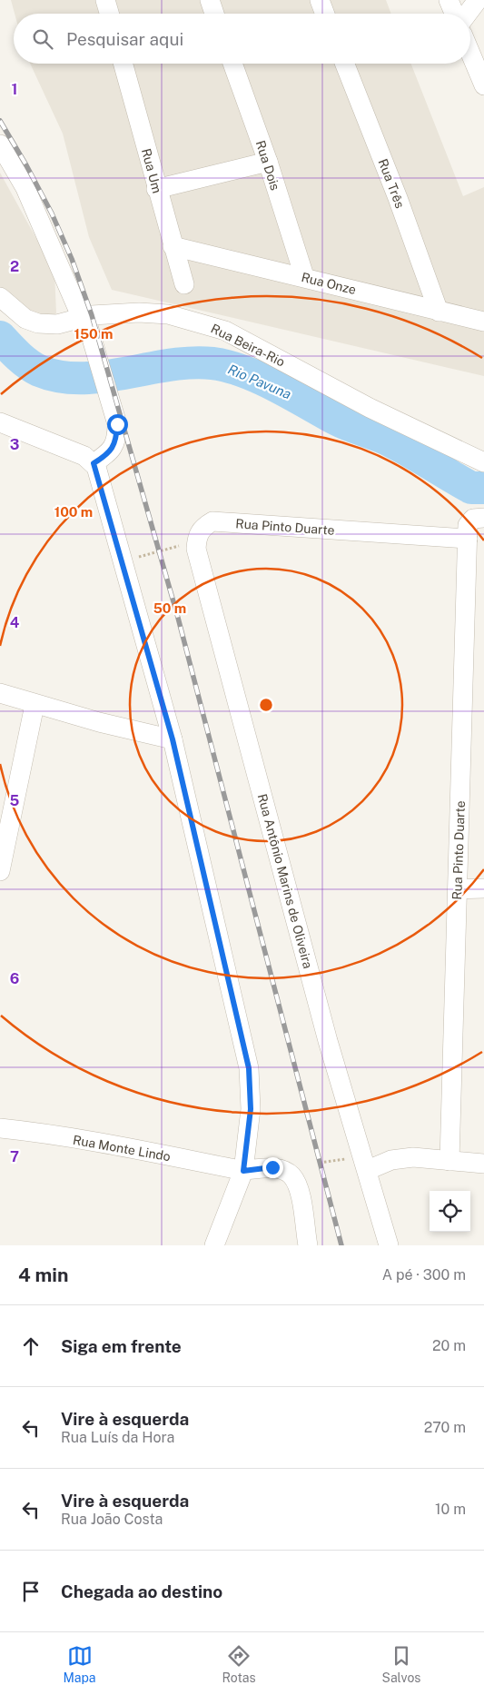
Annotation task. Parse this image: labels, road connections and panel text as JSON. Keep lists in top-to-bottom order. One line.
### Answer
{"streets":{"street":["Rua Dois","Rua Um","Rua Três","Rua Onze","Rua Beira-Rio","Rua Pinto Duarte","Rua Antônio Marins de Oliveira","Rua Monte Lindo"]},"crossings":[["Rua Dois","Rua Onze"],["Rua Um","Rua Onze"],["Rua Três","Rua Onze"],["Rua Pinto Duarte","Rua Antônio Marins de Oliveira"]],"water":["Rio Pavuna"],"page":{"search":"Pesquisar aqui","heading":["4 min","A pé · 300 m"],"list":[["Siga em frente","20 m"],["Vire à esquerda","Rua Luís da Hora","270 m"],["Vire à esquerda","Rua João Costa","10 m"],"Chegada ao destino"],"nav":["Mapa","Rotas","Salvos"]},"grid":{"rows":["1","2","3","4","5","6","7"]},"rings":["150 m","100 m","50 m"]}
